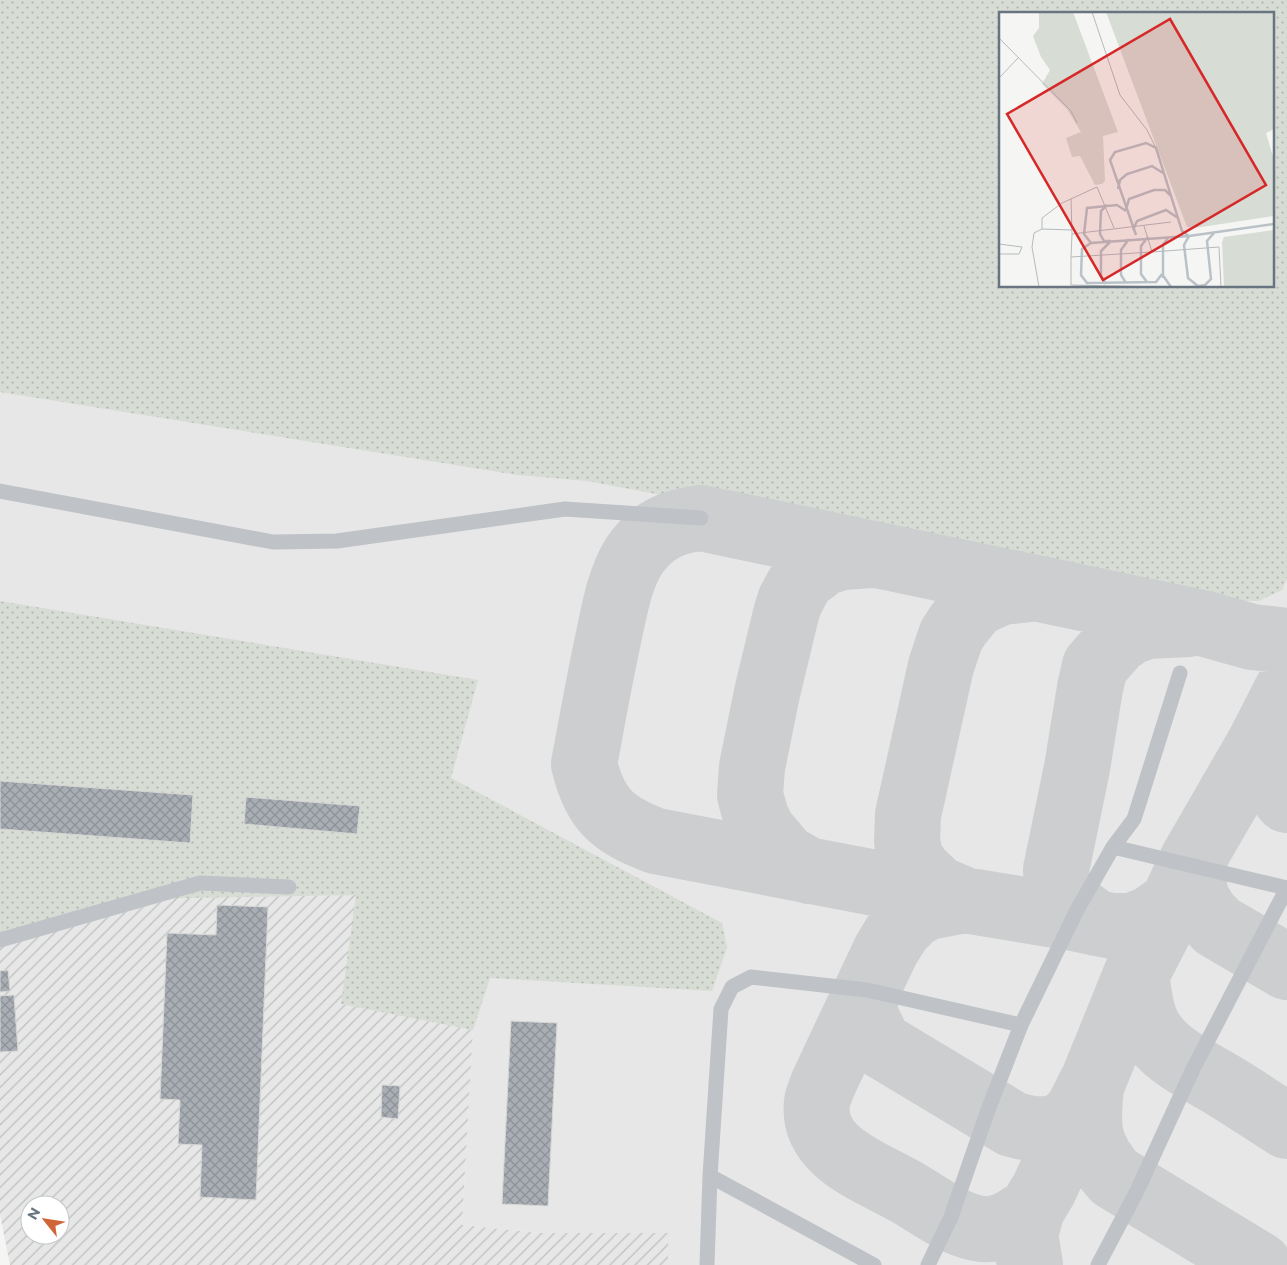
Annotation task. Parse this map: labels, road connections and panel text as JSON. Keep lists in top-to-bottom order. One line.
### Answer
{"north":"top left"}
